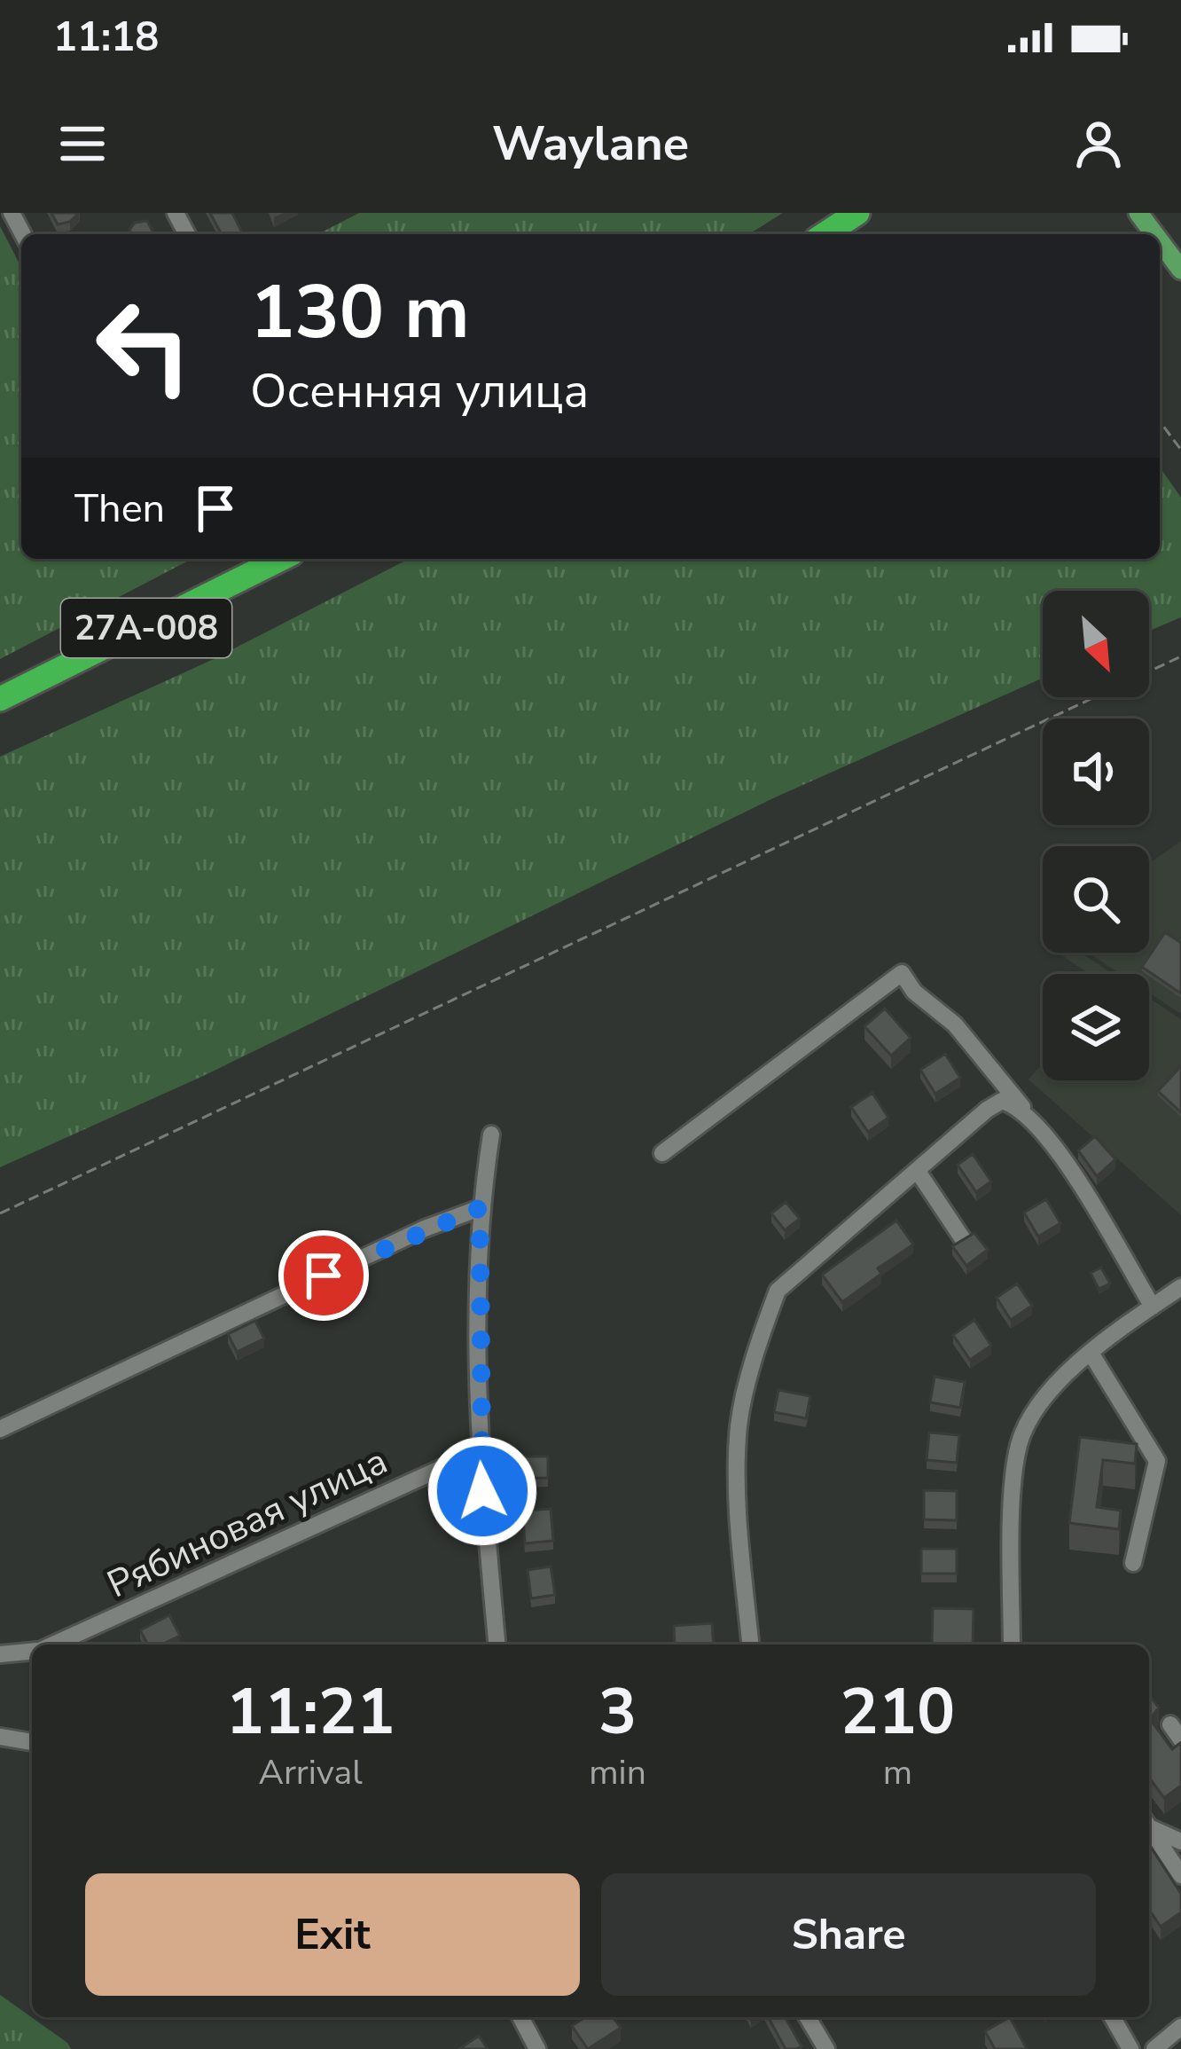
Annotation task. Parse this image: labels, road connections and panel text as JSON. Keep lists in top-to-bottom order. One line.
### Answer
{"streets":{"highway":["27А-008"],"street":["Рябиновая улица"]},"north":"bottom right","page":{"status":"11:18","header":"Waylane","turn":["130 m","Осенняя улица"],"then":"Then","eta":["11:21","Arrival","3","min","210","m"],"buttons":["Exit","Share"]}}
